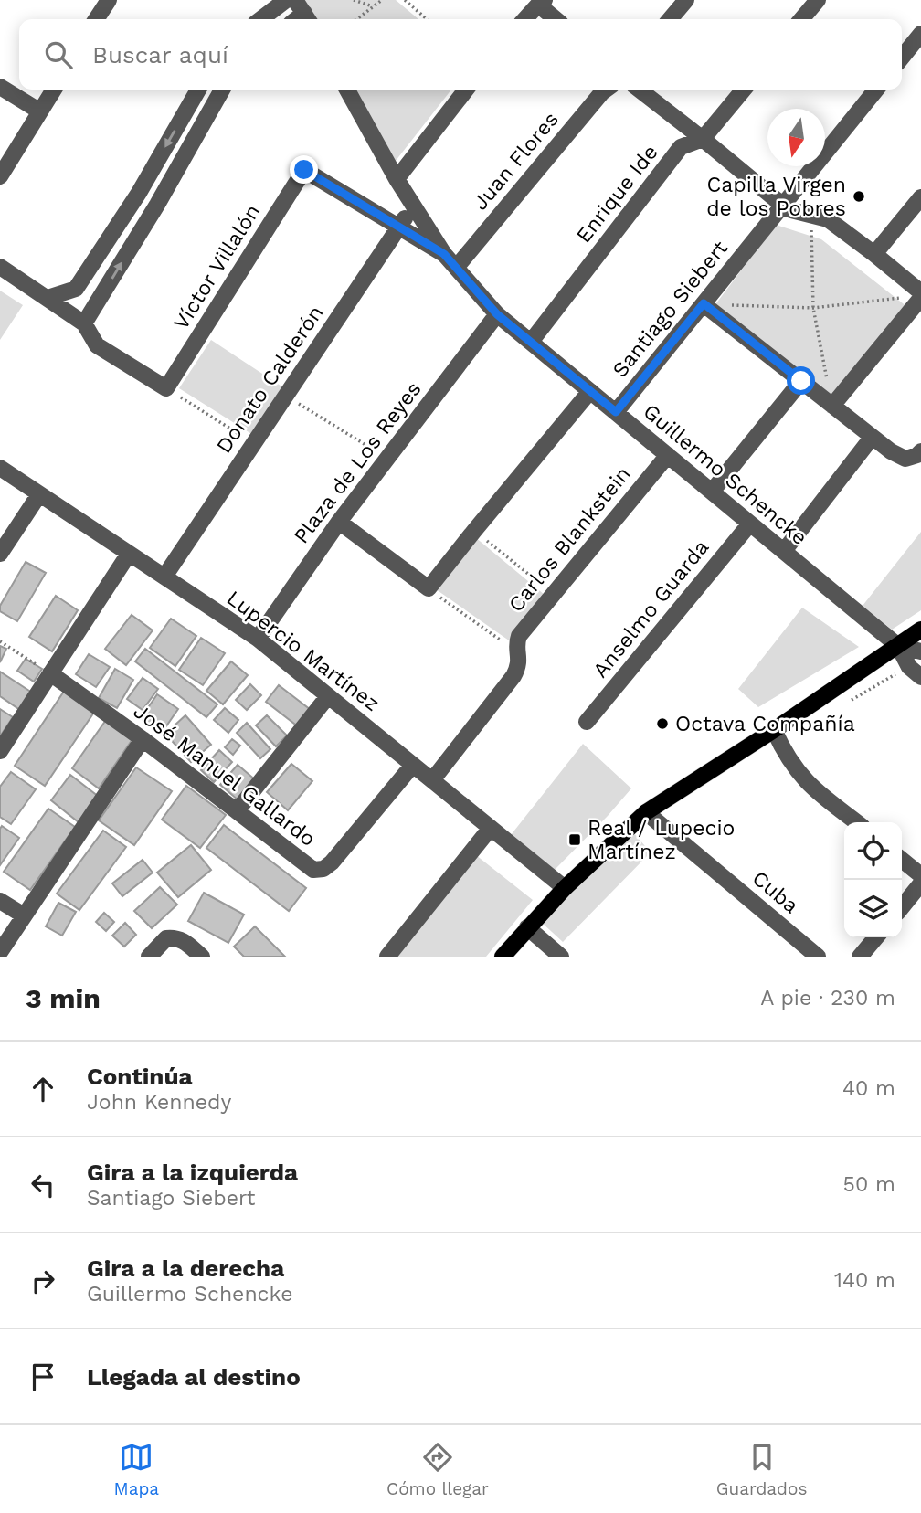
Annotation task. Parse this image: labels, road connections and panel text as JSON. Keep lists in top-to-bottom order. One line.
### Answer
{"streets":{"street":["Juan Flores","Enrique Ide","Víctor Villalón","Santiago Siebert","Donato Calderón","Plaza de Los Reyes","Guillermo Schencke","Carlos Blankstein","Anselmo Guarda","Lupercio Martínez","José Manuel Gallardo","Cuba"]},"crossings":[["Juan Flores","Guillermo Schencke"],["Enrique Ide","Guillermo Schencke"],["Víctor Villalón","Guillermo Schencke"],["Santiago Siebert","Guillermo Schencke"],["Donato Calderón","Guillermo Schencke"],["Donato Calderón","Lupercio Martínez"],["Plaza de Los Reyes","Guillermo Schencke"],["Plaza de Los Reyes","Lupercio Martínez"],["Guillermo Schencke","Carlos Blankstein"],["Guillermo Schencke","Anselmo Guarda"],["Carlos Blankstein","Lupercio Martínez"],["Lupercio Martínez","José Manuel Gallardo"]],"places":{"other":["Capilla Virgen de los Pobres","Octava Compañía"],"transit":["Real / Lupecio Martínez"]},"north":"bottom","page":{"search":"Buscar aquí","heading":["3 min","A pie · 230 m"],"list":[["Continúa","John Kennedy","40 m"],["Gira a la izquierda","Santiago Siebert","50 m"],["Gira a la derecha","Guillermo Schencke","140 m"],"Llegada al destino"],"nav":["Mapa","Cómo llegar","Guardados"]}}
